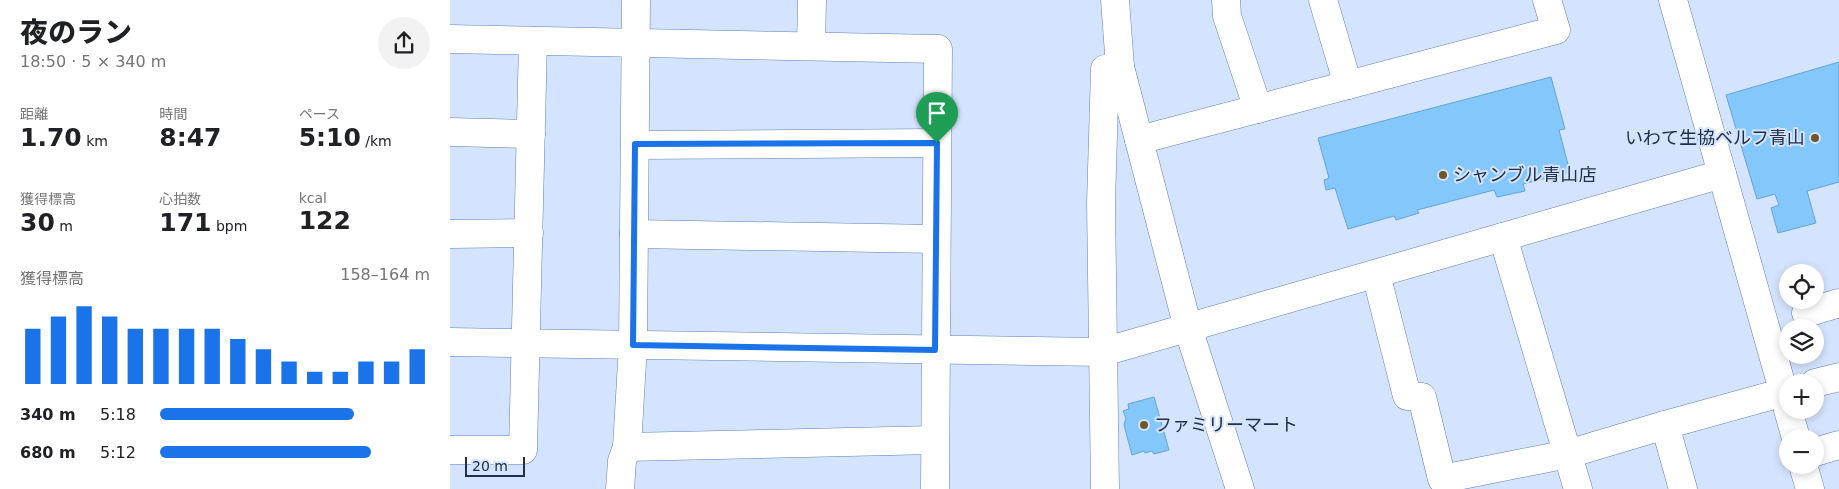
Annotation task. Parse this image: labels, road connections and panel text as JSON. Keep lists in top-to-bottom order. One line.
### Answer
{"places":["いわて生協ベルフ青山","シャンブル青山店","ファミリーマート"],"scale_bar":"20 m","page":{"heading":["夜のラン","18:50 · 5 × 340 m"],"stats":[["距離","1.70 km"],["時間","8:47"],["ペース","5:10 /km"],["獲得標高","30 m"],["心拍数","171 bpm"],["kcal","122"]],"chart":["獲得標高","158–164 m"],"map_buttons":["+","−"],"list":[{"name":"340 m","note":"5:18"},{"name":"680 m","note":"5:12"}],"scale":"20 m"}}
